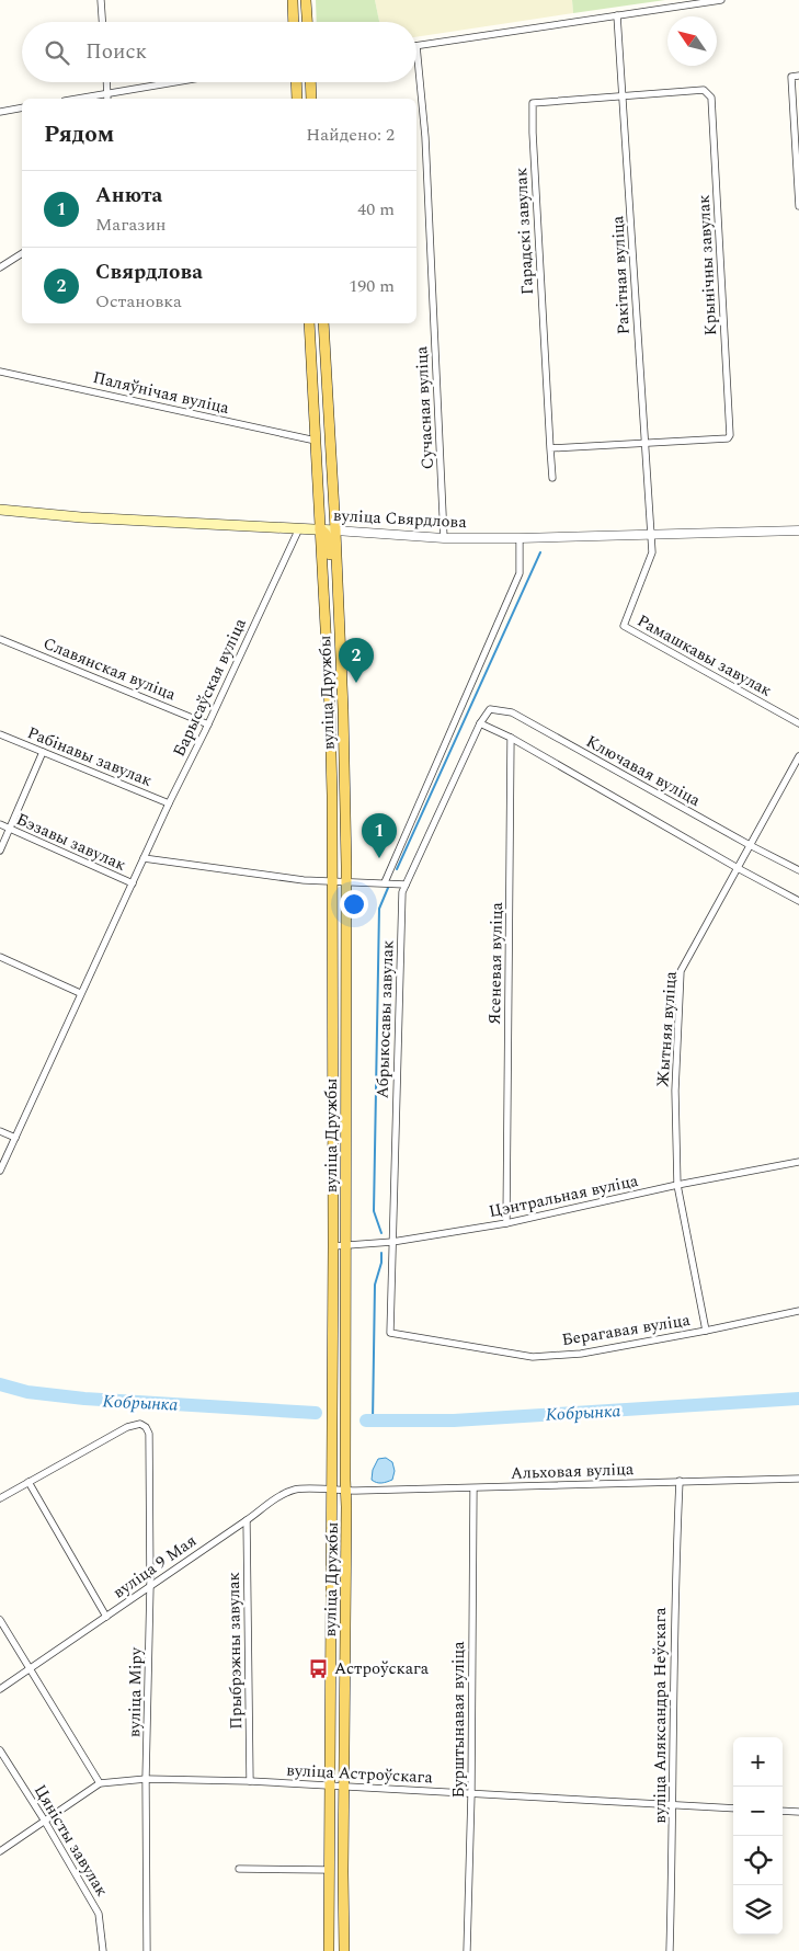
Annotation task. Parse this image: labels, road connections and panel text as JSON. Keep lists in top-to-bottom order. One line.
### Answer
{"streets":{"main road":["вуліца Свярдлова","вуліца Дружбы"],"street":["Гарадскі завулак","Крынічны завулак","Ракітная вуліца","Паляўнічая вуліца","Сучасная вуліца","Рамашкавы завулак","Славянская вуліца","Барысаўская вуліца","Рабінавы завулак","Ключавая вуліца","Бэзавы завулак","Ясеневая вуліца","Абрыкосавы завулак","Жытняя вуліца","Цэнтральная вуліца","Берагавая вуліца","Альховая вуліца","вуліца 9 Мая","Прыбрэжны завулак","вуліца Міру","вуліца Аляксандра Неўскага","Бурштынавая вуліца","вуліца Астроўскага","Цяністы завулак"]},"crossings":[["Гарадскі завулак","Крынічны завулак"],["Гарадскі завулак","Ракітная вуліца"],["Крынічны завулак","Ракітная вуліца"],["Ракітная вуліца","вуліца Свярдлова"],["Ракітная вуліца","Рамашкавы завулак"],["Паляўнічая вуліца","вуліца Дружбы"],["Сучасная вуліца","вуліца Свярдлова"],["вуліца Свярдлова","Рамашкавы завулак"],["вуліца Свярдлова","Барысаўская вуліца"],["вуліца Свярдлова","вуліца Дружбы"],["Славянская вуліца","Барысаўская вуліца"],["Барысаўская вуліца","Рабінавы завулак"],["Барысаўская вуліца","Бэзавы завулак"],["вуліца Дружбы","Цэнтральная вуліца"],["вуліца Дружбы","Альховая вуліца"],["вуліца Дружбы","вуліца 9 Мая"],["вуліца Дружбы","вуліца Астроўскага"],["Ключавая вуліца","Абрыкосавы завулак"],["Ключавая вуліца","Жытняя вуліца"],["Ясеневая вуліца","Цэнтральная вуліца"],["Абрыкосавы завулак","Цэнтральная вуліца"],["Абрыкосавы завулак","Берагавая вуліца"],["Жытняя вуліца","Цэнтральная вуліца"],["Жытняя вуліца","Берагавая вуліца"],["Альховая вуліца","вуліца 9 Мая"],["Альховая вуліца","вуліца Аляксандра Неўскага"],["Альховая вуліца","Бурштынавая вуліца"],["вуліца 9 Мая","Прыбрэжны завулак"],["вуліца 9 Мая","вуліца Міру"],["Прыбрэжны завулак","вуліца Астроўскага"],["вуліца Міру","вуліца Астроўскага"],["вуліца Аляксандра Неўскага","вуліца Астроўскага"],["Бурштынавая вуліца","вуліца Астроўскага"],["вуліца Астроўскага","Цяністы завулак"]],"water":["Кобрынка"],"places":{"bus stop":["Астроўскага"]},"north":"top left","page":{"search":"Поиск","heading":["Рядом","Найдено: 2"],"list":[{"mark":"1","name":"Анюта","note":"Магазин","value":"40 m"},{"mark":"2","name":"Свярдлова","note":"Остановка","value":"190 m"}],"pins":["2","1"],"map_buttons":["+","−"]}}
